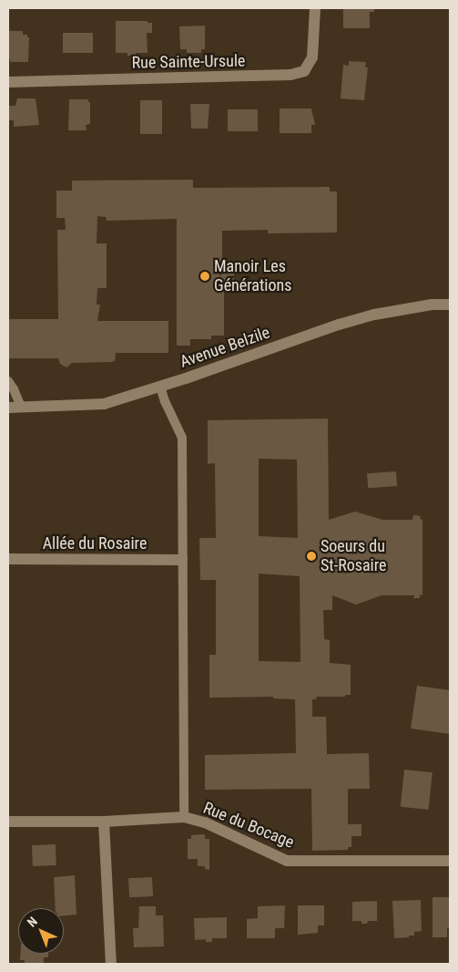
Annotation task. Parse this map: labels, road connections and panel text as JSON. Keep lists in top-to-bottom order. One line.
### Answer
{"streets":{"street":["Rue Sainte-Ursule","Avenue Belzile","Allée du Rosaire","Rue du Bocage"]},"places":["Manoir Les Générations","Soeurs du St-Rosaire"],"north":"top left"}
